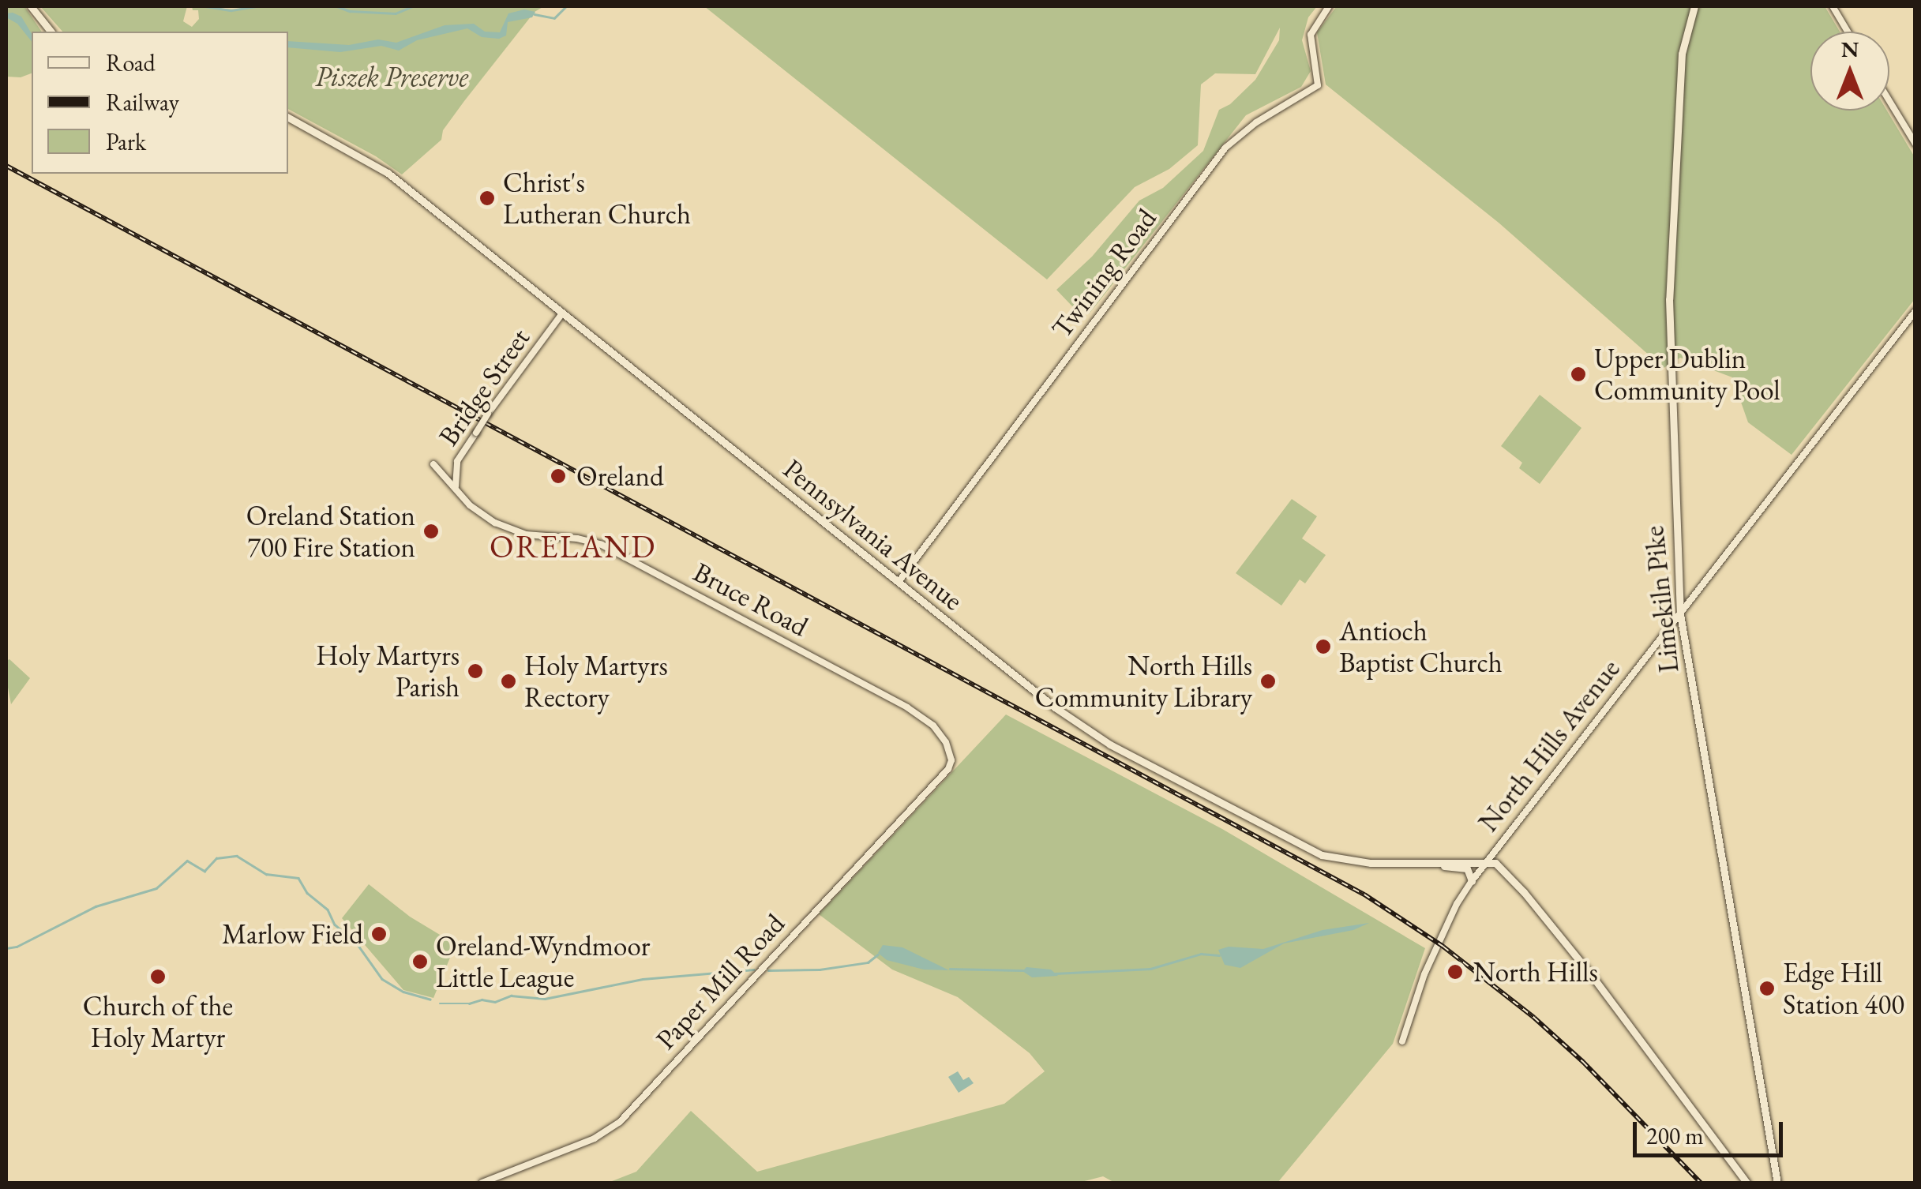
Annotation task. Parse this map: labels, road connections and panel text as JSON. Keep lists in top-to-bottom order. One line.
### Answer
{"streets":{"main road":["Pennsylvania Avenue","Limekiln Pike"],"street":["Twining Road","Bridge Street","Bruce Road","North Hills Avenue","Paper Mill Road"]},"crossings":[["Twining Road","Pennsylvania Avenue"],["Bridge Street","Pennsylvania Avenue"],["Bridge Street","Bruce Road"],["Pennsylvania Avenue","North Hills Avenue"],["Bruce Road","Paper Mill Road"],["Limekiln Pike","North Hills Avenue"]],"districts":["ORELAND"],"parks":["Piszek Preserve"],"places":["Christ's Lutheran Church","Upper Dublin Community Pool","Oreland","Oreland Station 700 Fire Station","Antioch Baptist Church","Holy Martyrs Parish","Holy Martyrs Rectory","North Hills Community Library","Marlow Field","Oreland-Wyndmoor Little League","North Hills","Church of the Holy Martyr","Edge Hill Station 400"],"legend":["Road","Railway","Park"],"scale_bar":"200 m","north":"top"}
